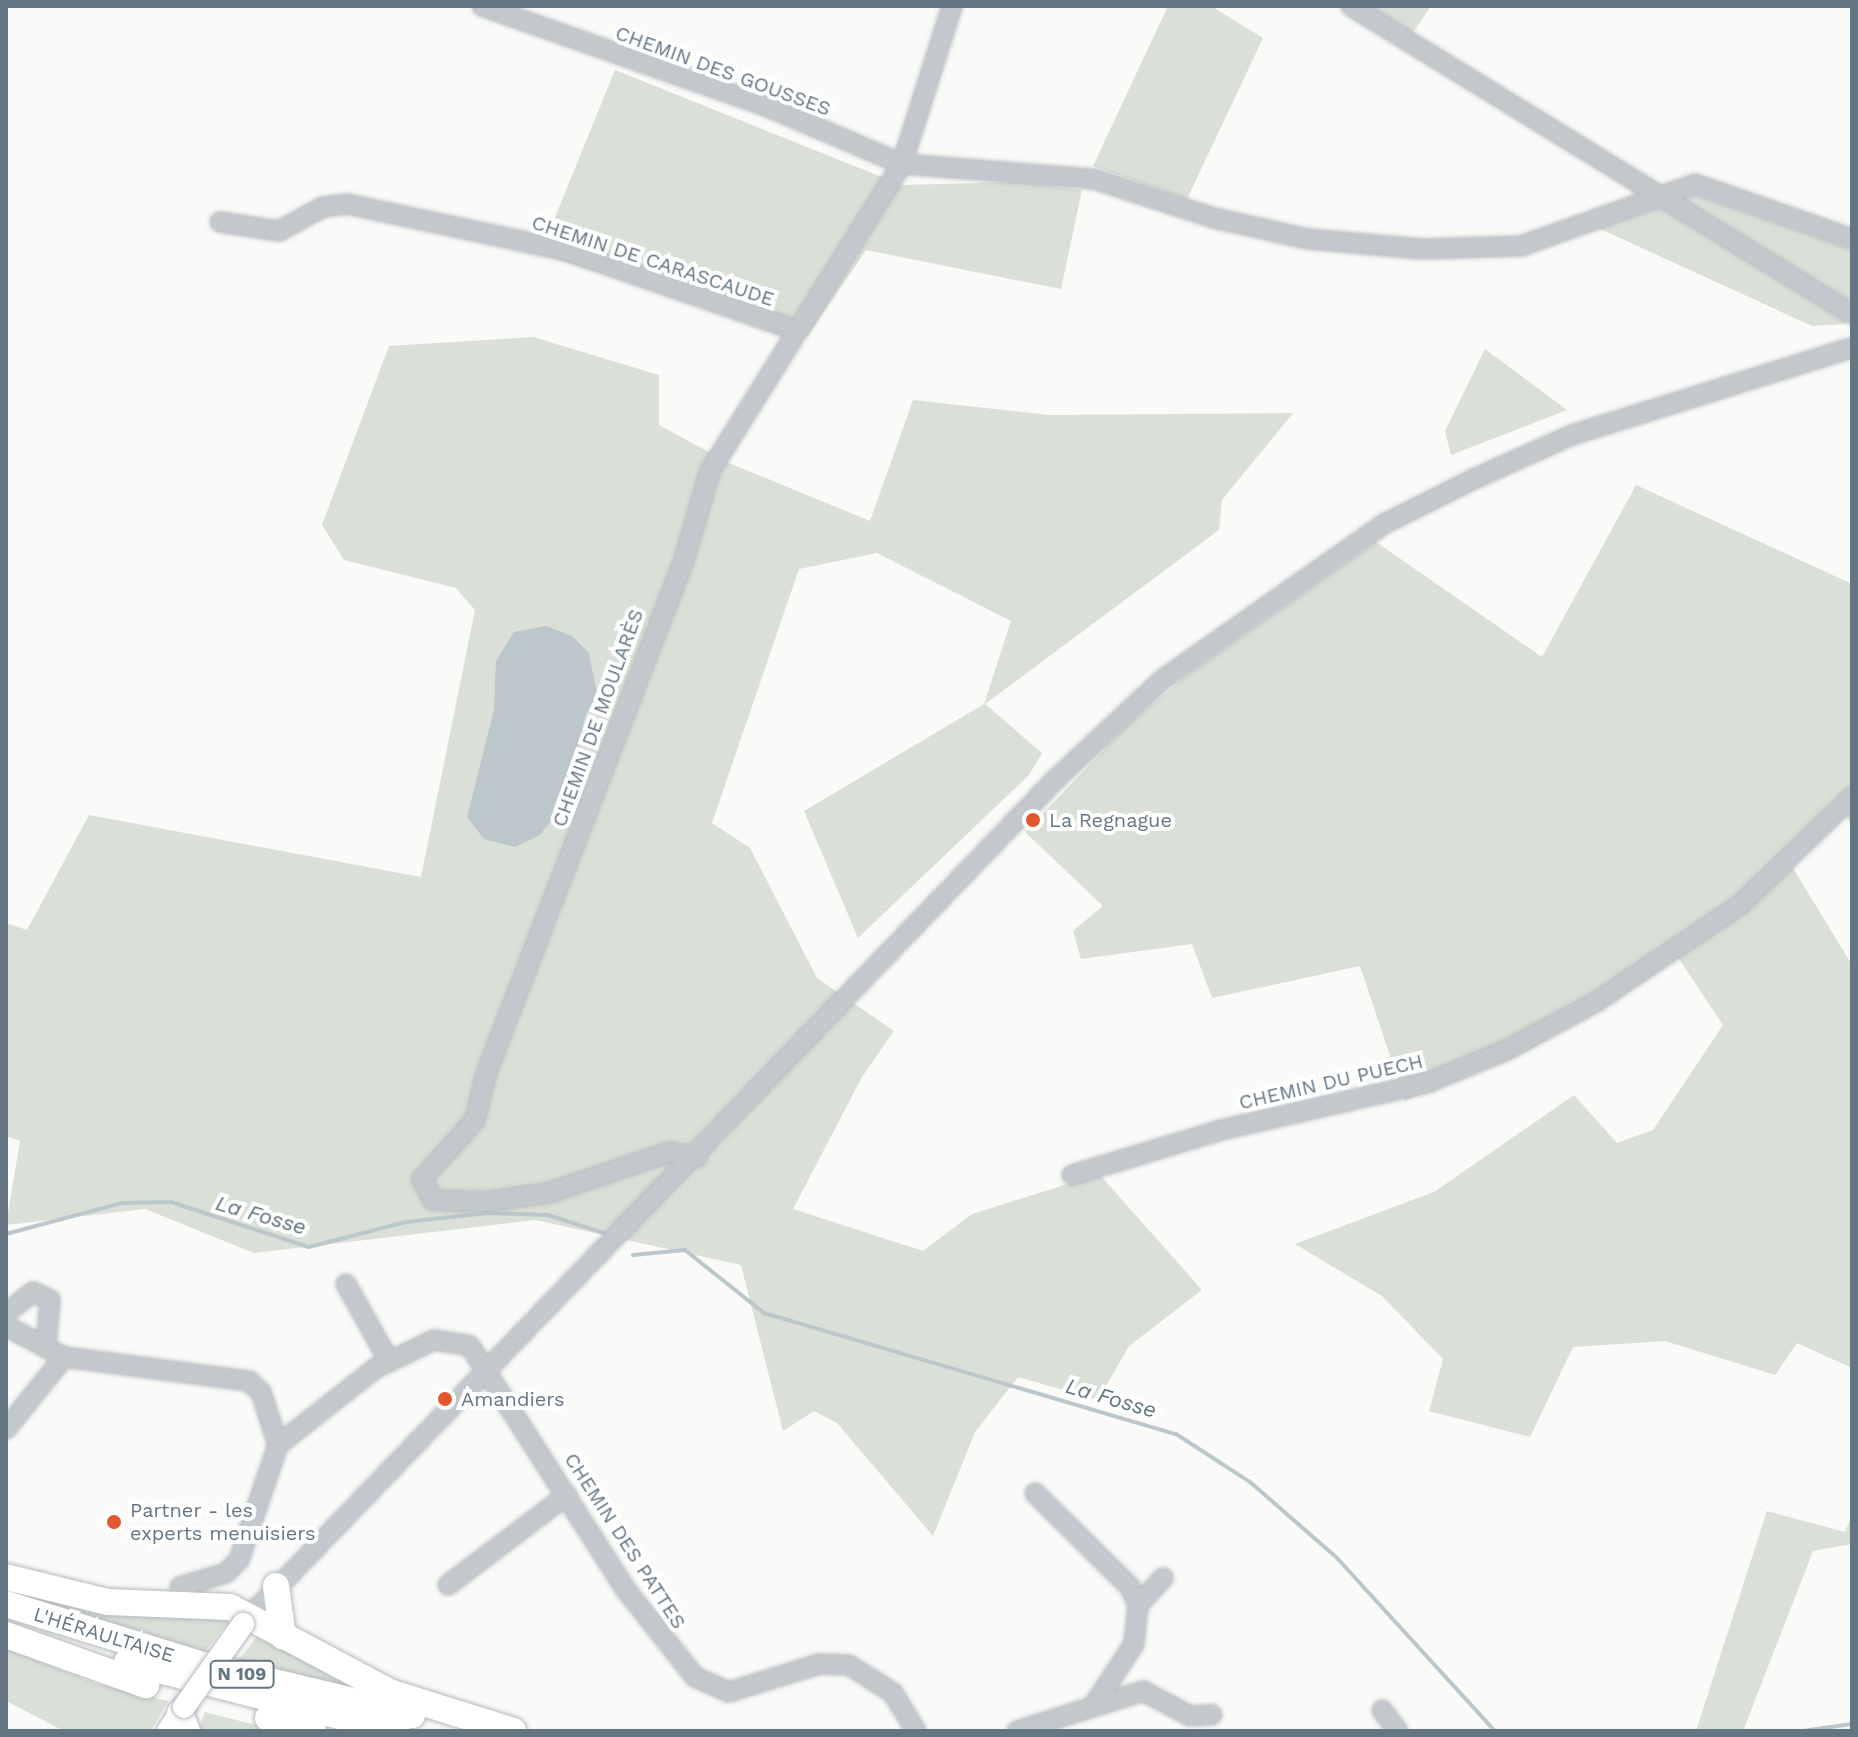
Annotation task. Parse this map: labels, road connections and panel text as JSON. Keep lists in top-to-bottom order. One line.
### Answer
{"streets":{"highway":["L'HÉRAULTAISE","N 109"],"street":["CHEMIN DES GOUSSES","CHEMIN DE CARASCAUDE","CHEMIN DE MOULARÈS","CHEMIN DU PUECH","CHEMIN DES PATTES"]},"crossings":[["CHEMIN DES GOUSSES","CHEMIN DE MOULARÈS"],["CHEMIN DE CARASCAUDE","CHEMIN DE MOULARÈS"]],"water":["La Fosse"],"places":["La Regnague","Amandiers","Partner - les experts menuisiers"]}
